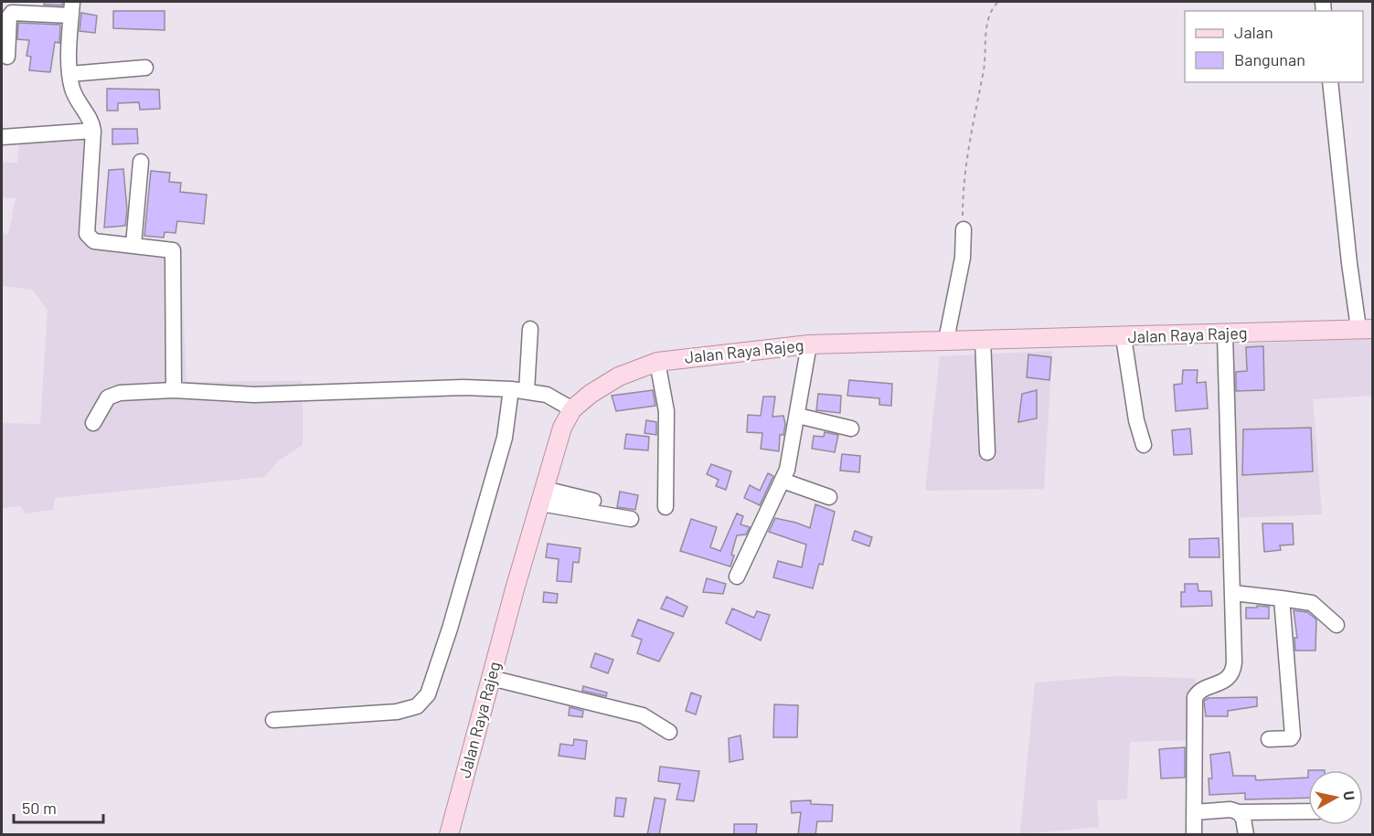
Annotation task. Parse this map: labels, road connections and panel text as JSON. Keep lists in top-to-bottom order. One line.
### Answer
{"streets":{"main road":["Jalan Raya Rajeg"]},"legend":["Jalan","Bangunan"],"scale_bar":"50 m","north":"right"}
